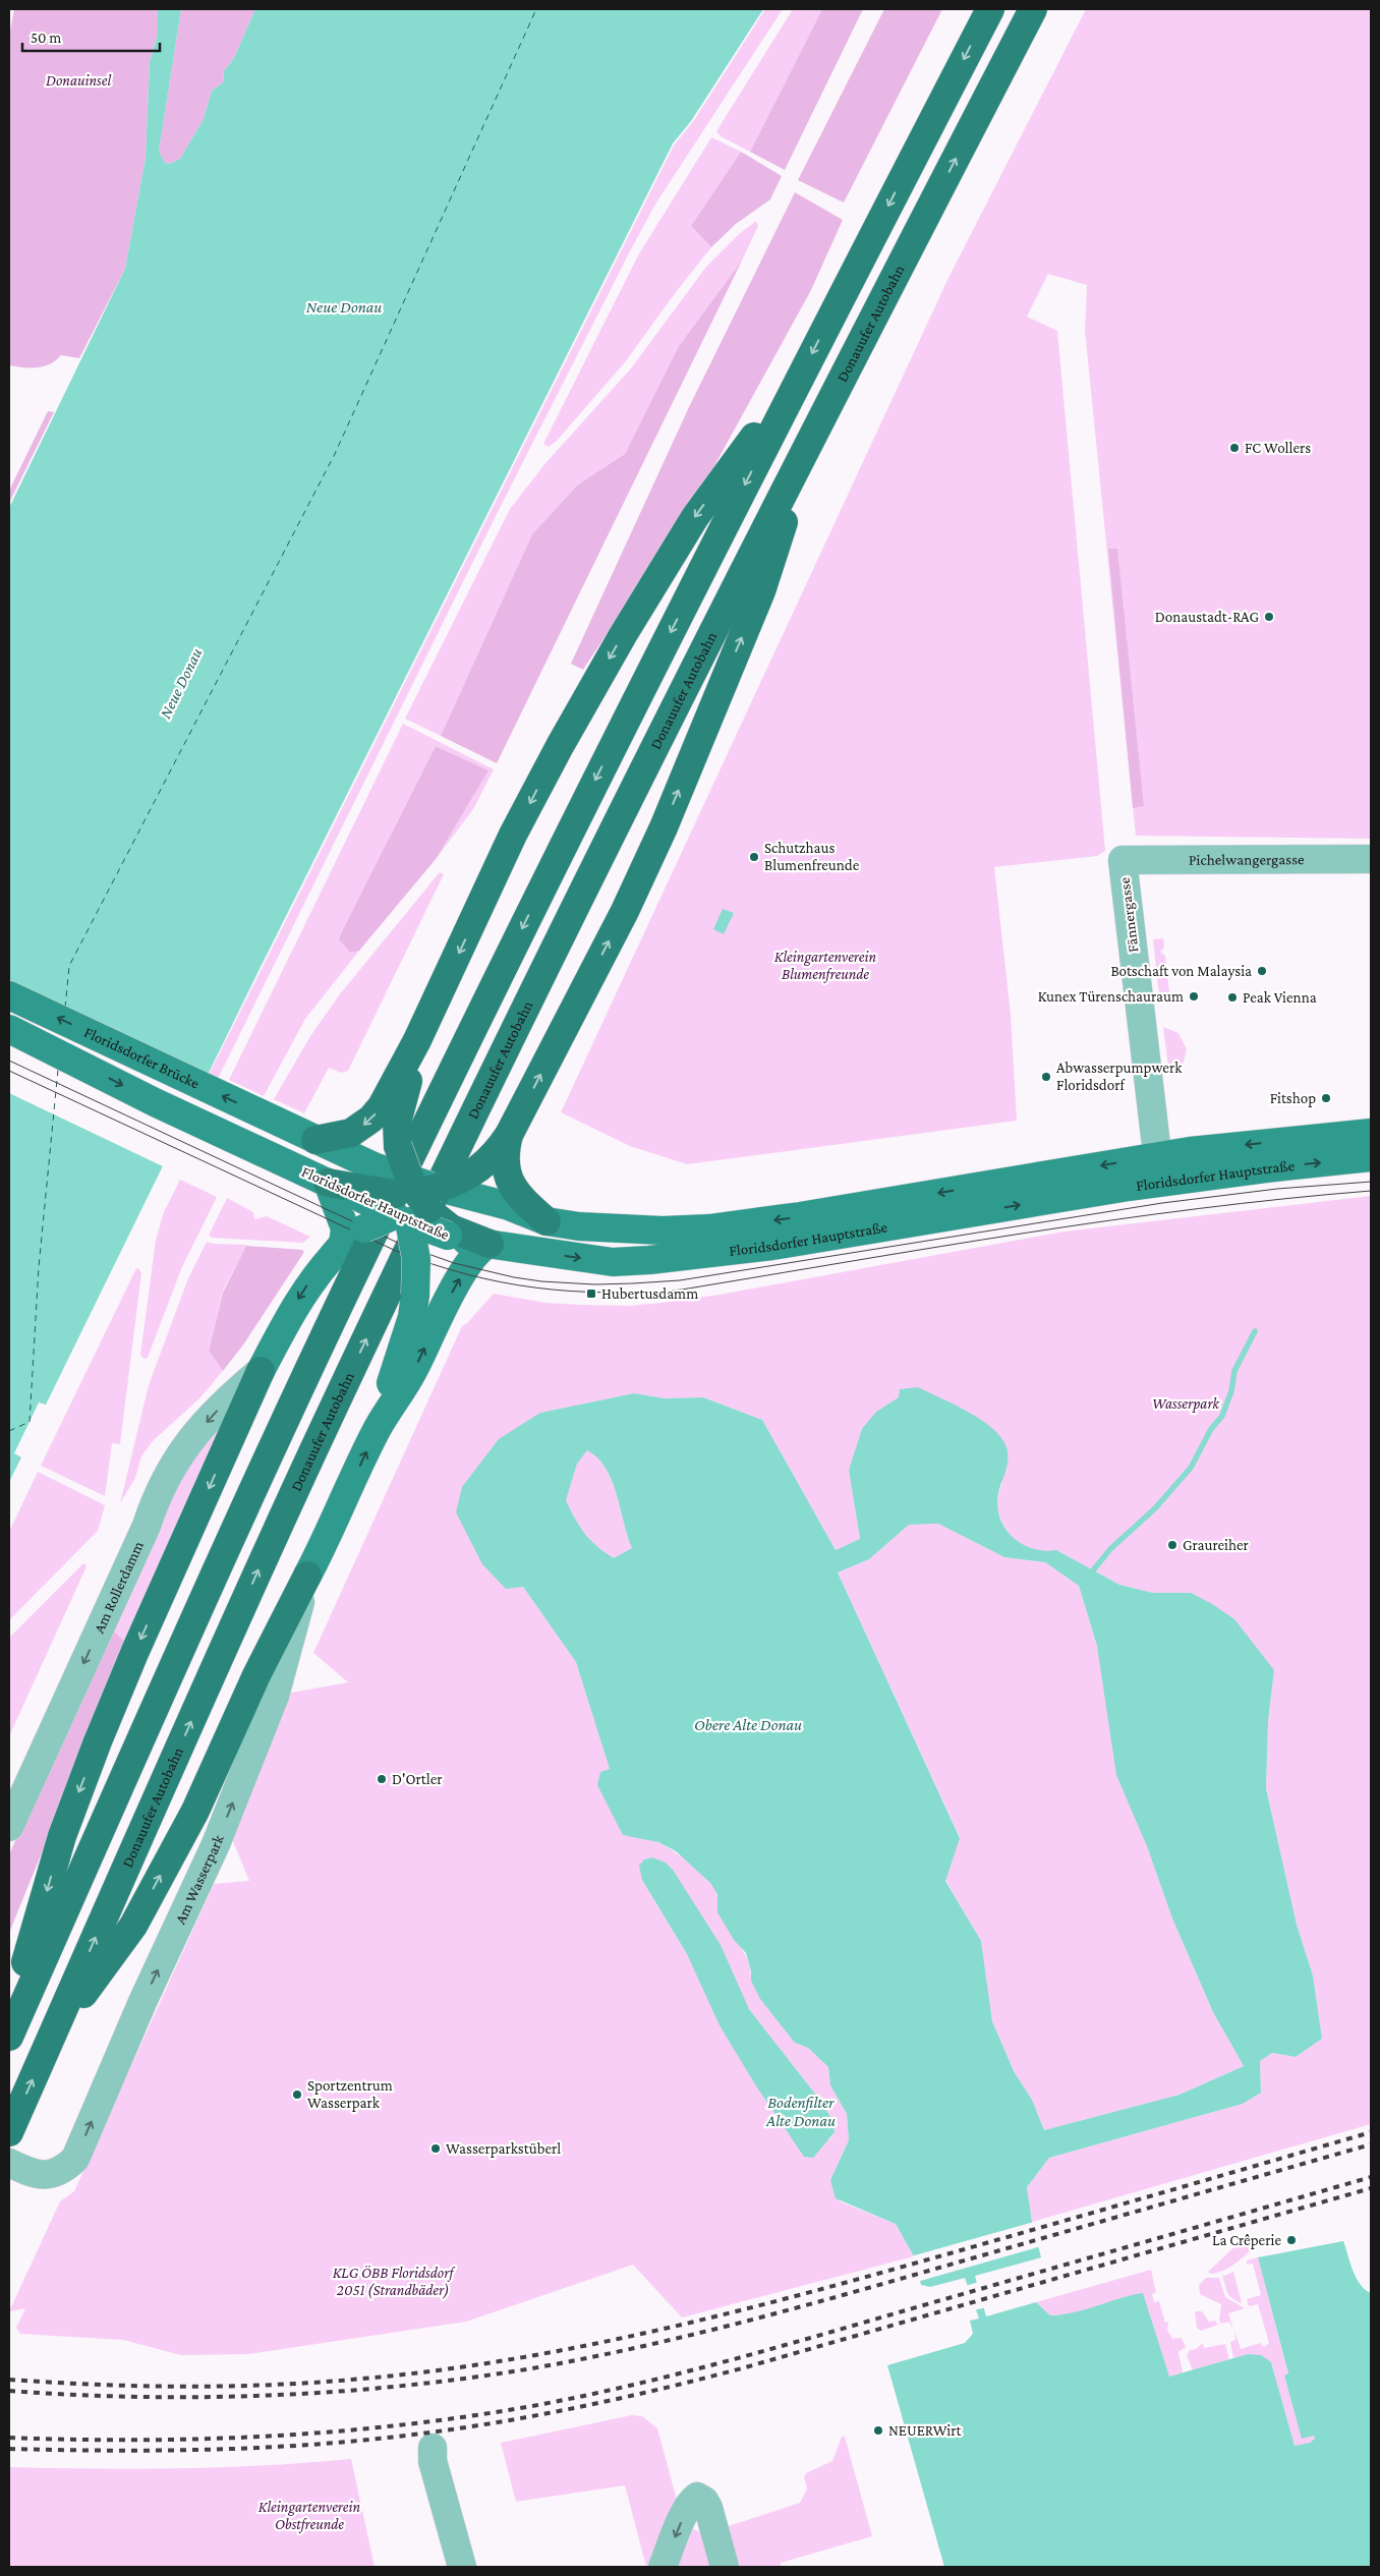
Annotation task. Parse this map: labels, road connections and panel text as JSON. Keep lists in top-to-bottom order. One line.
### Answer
{"streets":{"highway":["Donauufer Autobahn"],"main road":["Floridsdorfer Brücke","Floridsdorfer Hauptstraße"],"street":["Pichelwangergasse","Fännergasse","Am Rollerdamm","Am Wasserpark"]},"crossings":[["Pichelwangergasse","Fännergasse"],["Fännergasse","Floridsdorfer Hauptstraße"],["Floridsdorfer Brücke","Floridsdorfer Hauptstraße"]],"one_way":["Am Rollerdamm","Am Wasserpark"],"water":["Neue Donau","Obere Alte Donau","Bodenfilter Alte Donau"],"parks":["Donauinsel","Kleingartenverein Blumenfreunde","Wasserpark","KLG ÖBB Floridsdorf 2051 (Strandbäder)","Kleingartenverein Obstfreunde"],"places":{"other":["FC Wollers","Donaustadt-RAG","Schutzhaus Blumenfreunde","Botschaft von Malaysia","Kunex Türenschauraum","Peak Vienna","Abwasserpumpwerk Floridsdorf","Fitshop","Graureiher","D'Ortler","Sportzentrum Wasserpark","Wasserparkstüberl","La Crêperie","NEUERWirt"],"transit":["Hubertusdamm"]},"scale_bar":"50 m"}
